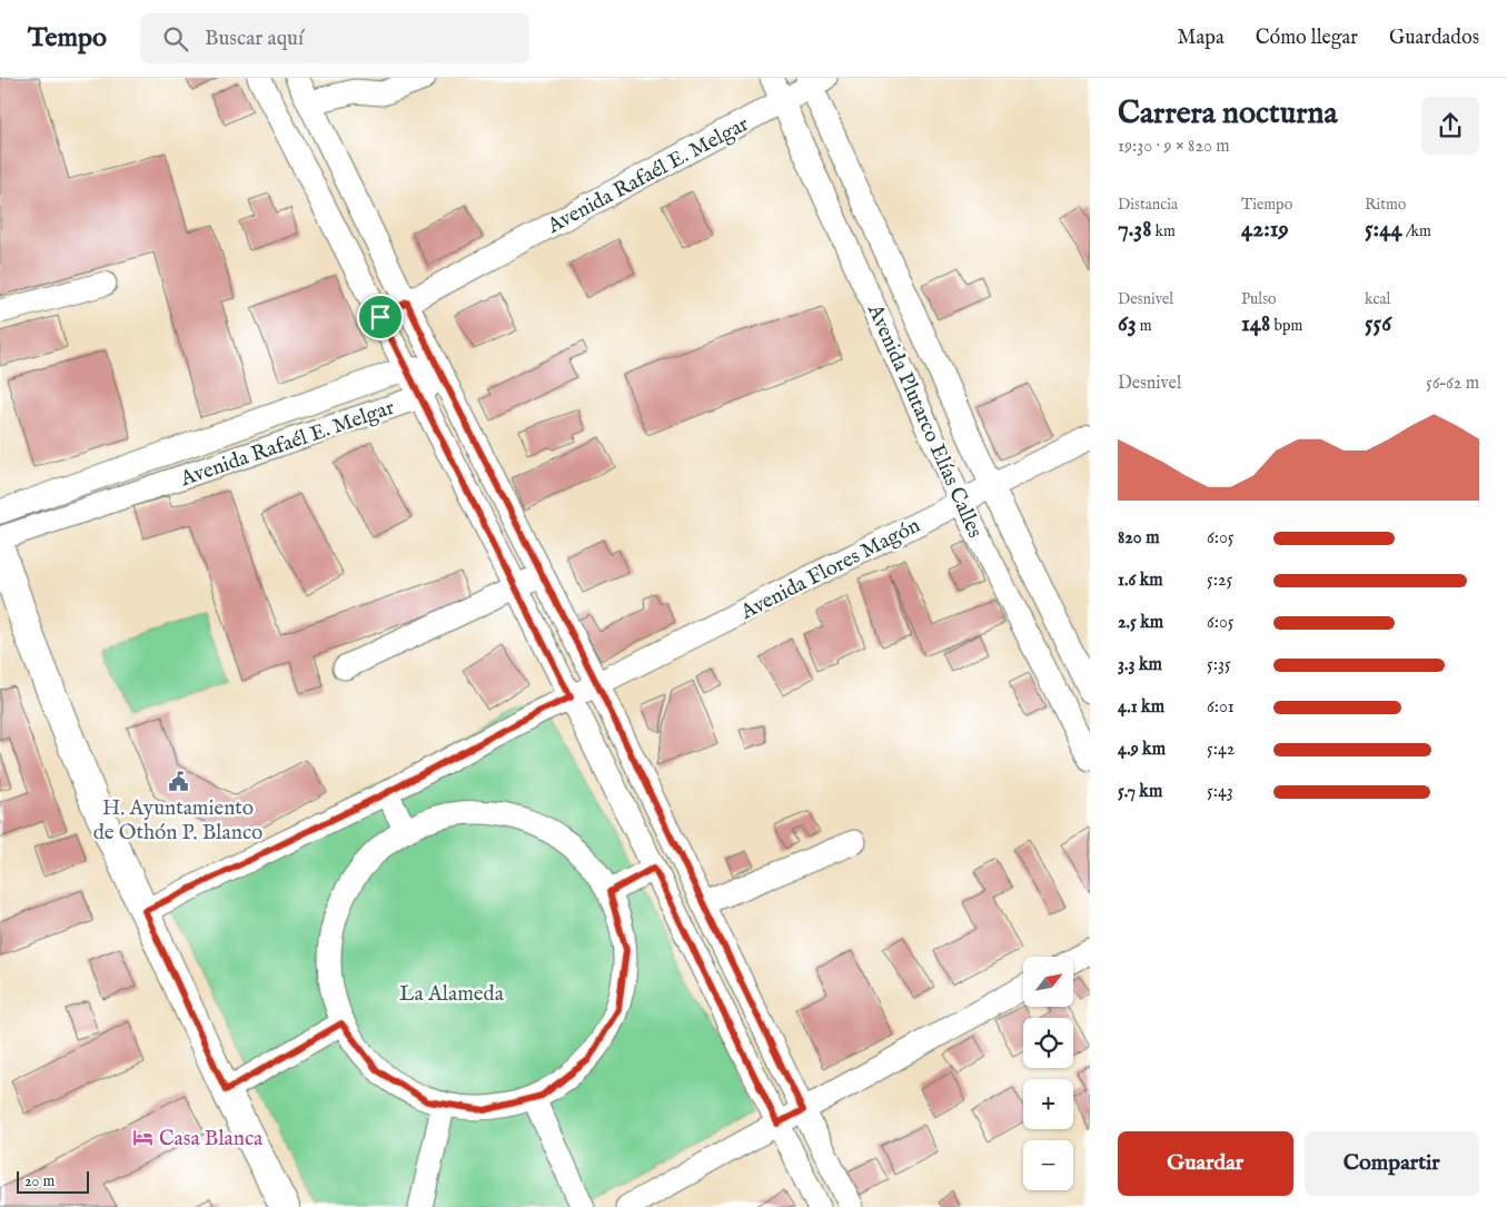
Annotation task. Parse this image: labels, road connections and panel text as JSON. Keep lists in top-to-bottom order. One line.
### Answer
{"streets":{"street":["Avenida Rafaél E. Melgar","Avenida Plutarco Elías Calles","Avenida Flores Magón"]},"crossings":[["Avenida Rafaél E. Melgar","Avenida Plutarco Elías Calles"],["Avenida Plutarco Elías Calles","Avenida Flores Magón"]],"parks":["La Alameda"],"places":{"public building":["H. Ayuntamiento de Othón P. Blanco"],"hotel":["Casa Blanca"]},"scale_bar":"20 m","north":"top right","page":{"header":"Tempo","search":"Buscar aquí","nav":["Mapa","Cómo llegar","Guardados"],"heading":["Carrera nocturna","19:30 · 9 × 820 m"],"stats":[["Distancia","7.38 km"],["Tiempo","42:19"],["Ritmo","5:44 /km"],["Desnivel","63 m"],["Pulso","148 bpm"],["kcal","556"]],"chart":["Desnivel","56–62 m"],"list":[{"name":"820 m","note":"6:05"},{"name":"1.6 km","note":"5:25"},{"name":"2.5 km","note":"6:05"},{"name":"3.3 km","note":"5:35"},{"name":"4.1 km","note":"6:01"},{"name":"4.9 km","note":"5:42"},{"name":"5.7 km","note":"5:43"}],"map_buttons":["+","−"],"buttons":["Guardar","Compartir"],"scale":"20 m"}}
